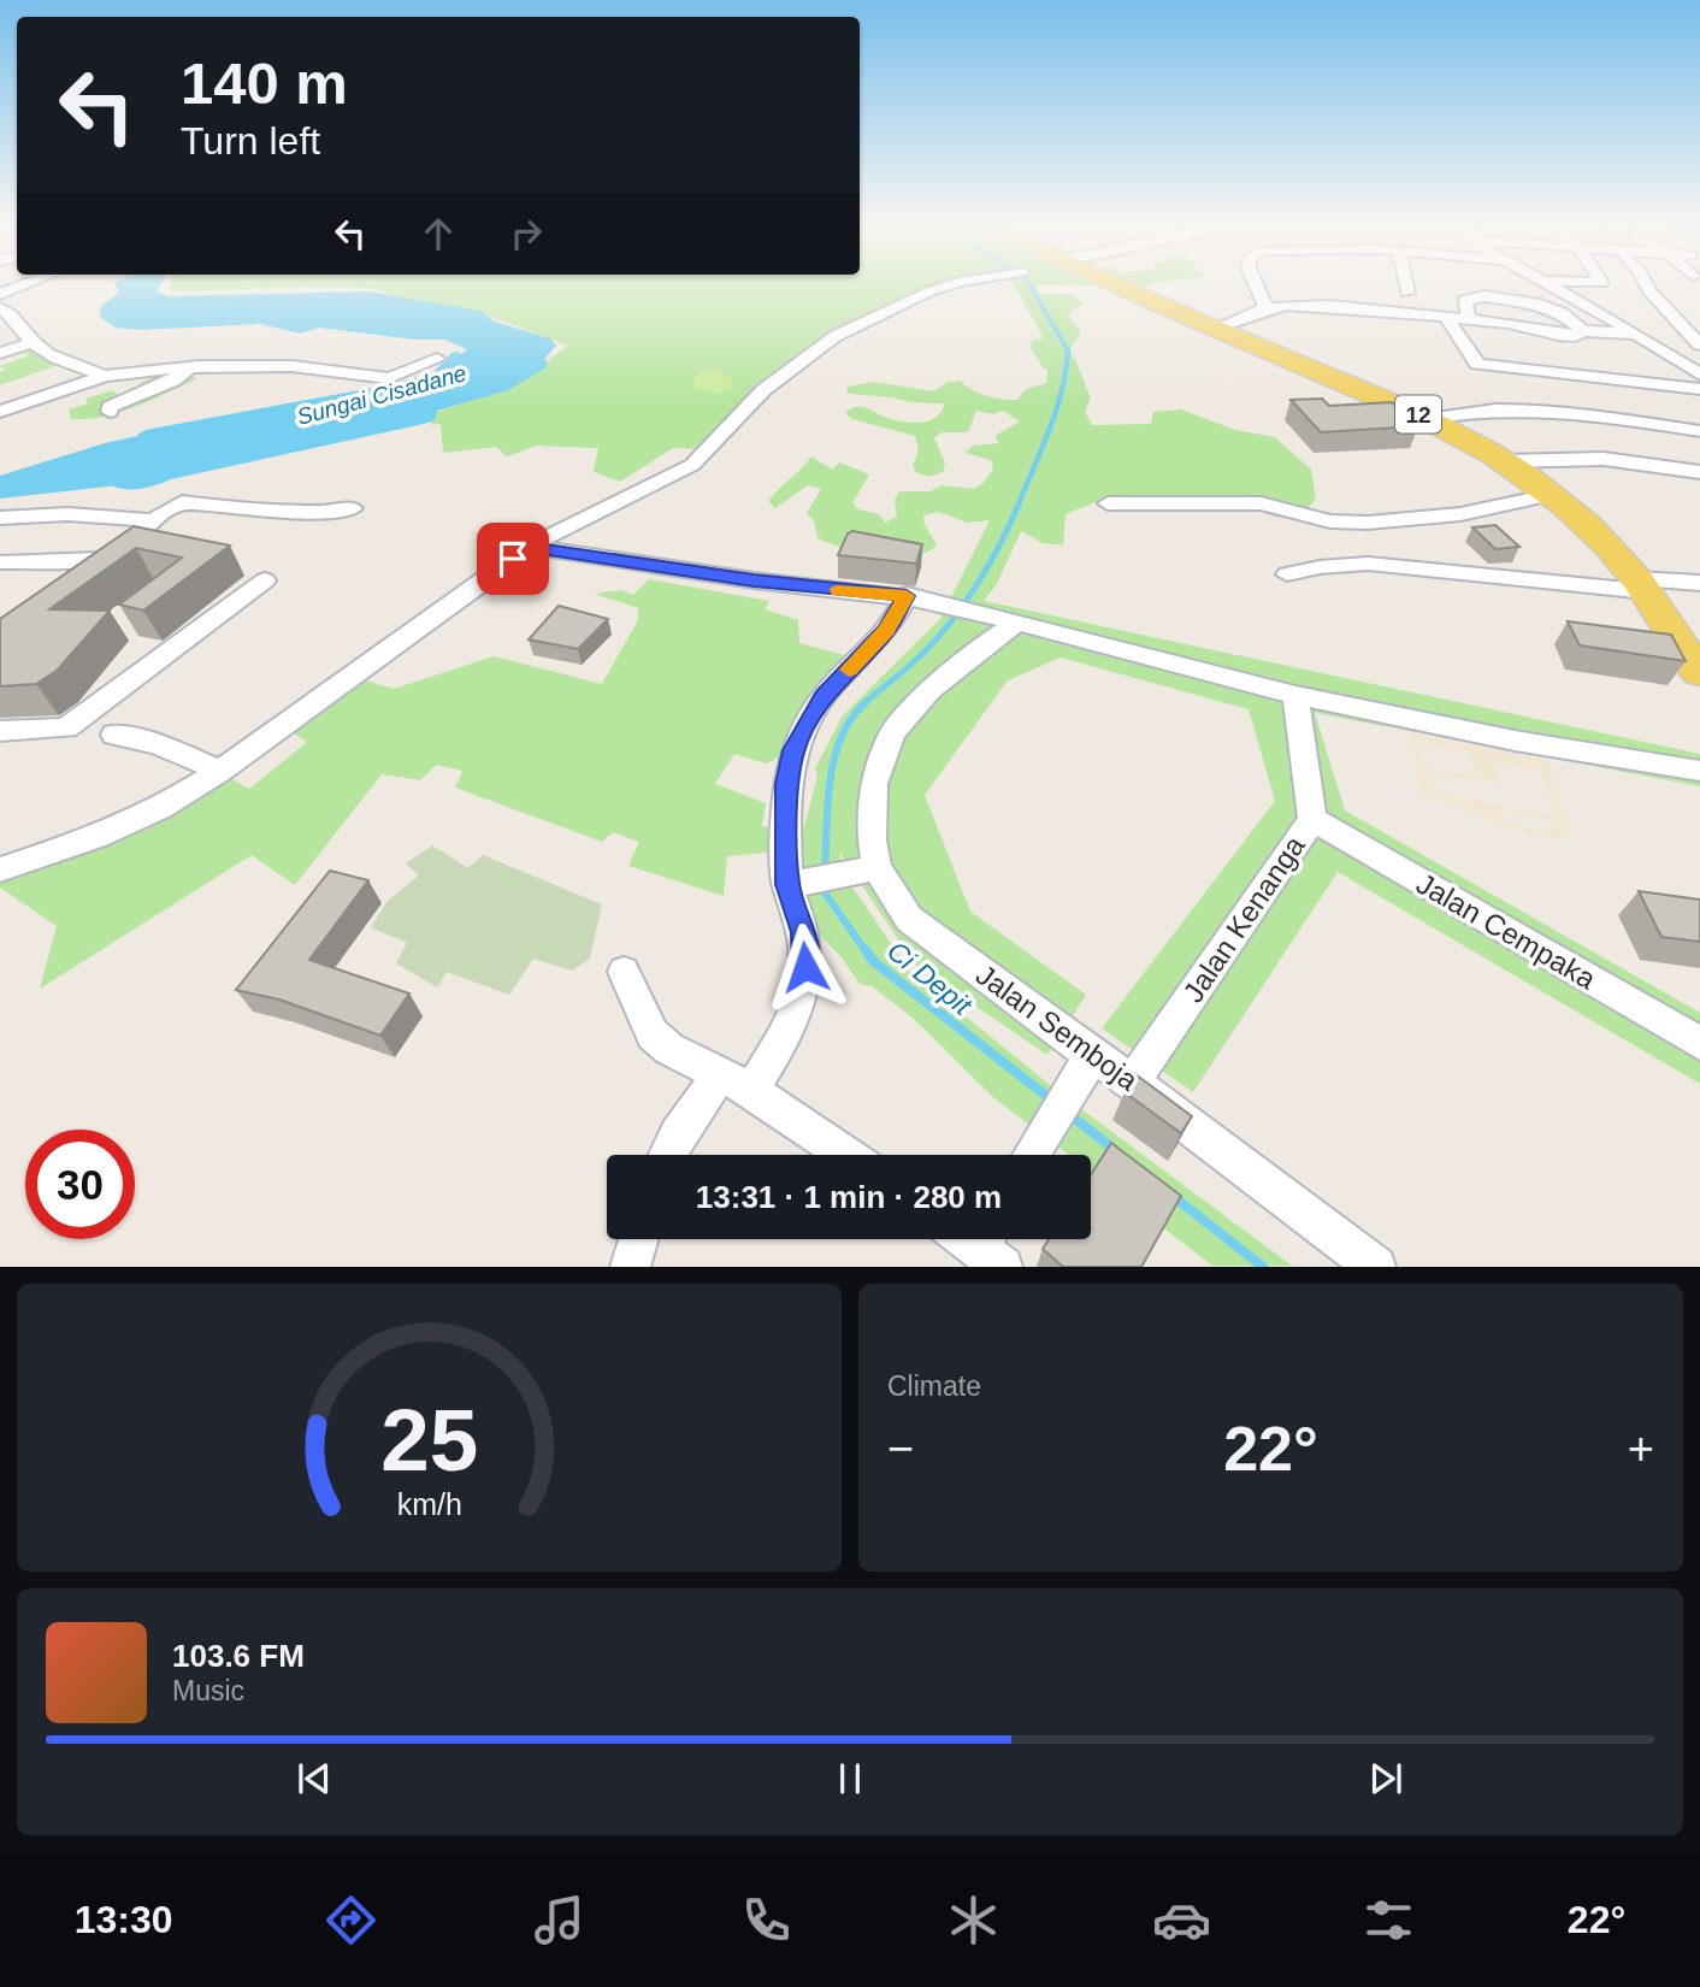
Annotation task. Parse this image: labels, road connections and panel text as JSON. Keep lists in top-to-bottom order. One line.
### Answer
{"streets":{"main road":["12"],"street":["Jalan Kenanga","Jalan Cempaka","Jalan Semboja"]},"crossings":[["Jalan Kenanga","Jalan Cempaka"],["Jalan Kenanga","Jalan Semboja"]],"water":["Sungai Cisadane","Ci Depit"],"page":{"turn":["140 m","Turn left"],"limit":"30","trip":"13:31 · 1 min · 280 m","tile":"Climate","heat":["−","22°","+"],"song":["103.6 FM","Music"],"tabs":["13:30","22°"],"gauge":["25","km/h"]}}
